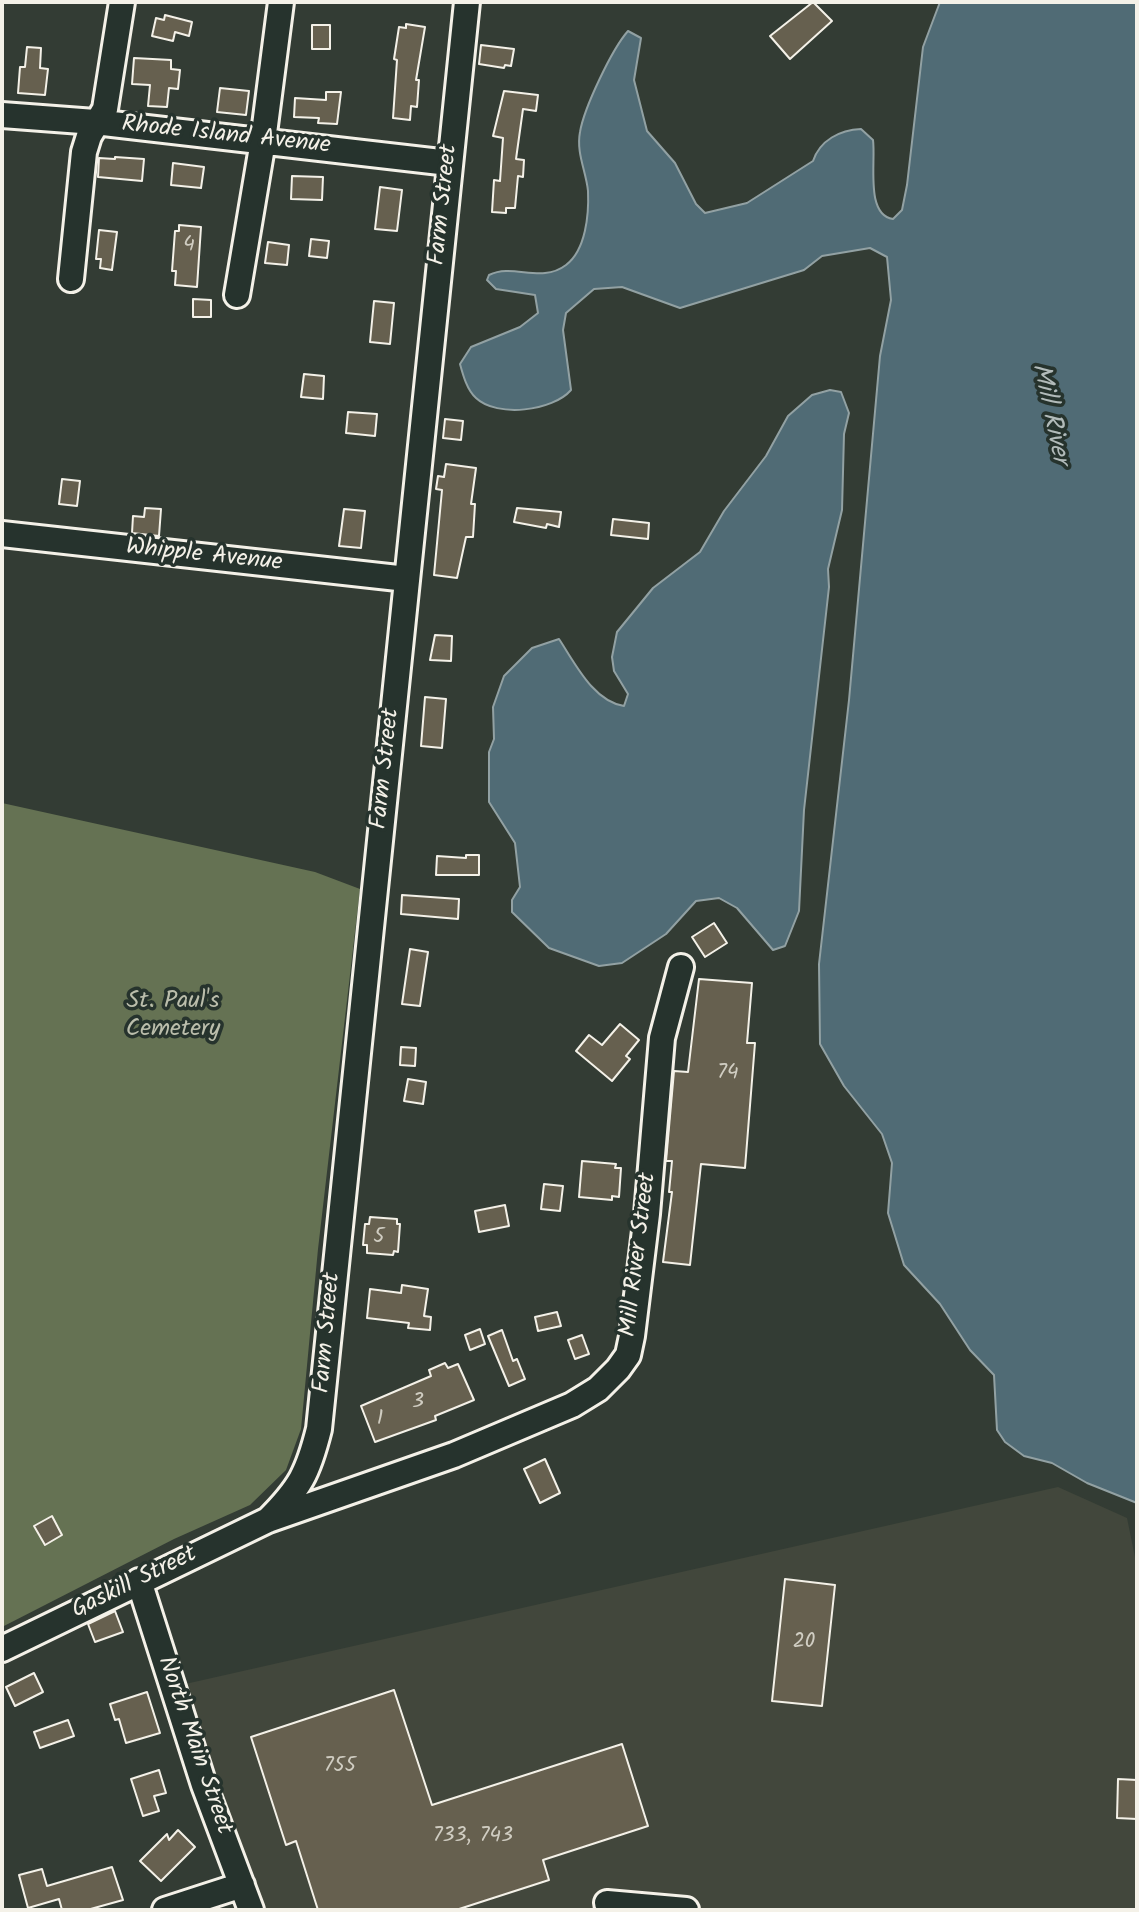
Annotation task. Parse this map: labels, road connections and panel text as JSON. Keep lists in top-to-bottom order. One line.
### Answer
{"streets":{"street":["Rhode Island Avenue","Farm Street","Whipple Avenue","Mill River Street","Gaskill Street","North Main Street"]},"crossings":[["Rhode Island Avenue","Farm Street"],["Farm Street","Whipple Avenue"],["Farm Street","Mill River Street"],["Farm Street","Gaskill Street"],["Mill River Street","Gaskill Street"],["Gaskill Street","North Main Street"]],"water":["Mill River"],"parks":["St. Paul's Cemetery"],"house_numbers":["4","74","5","3","1","20","755","733, 743"]}
